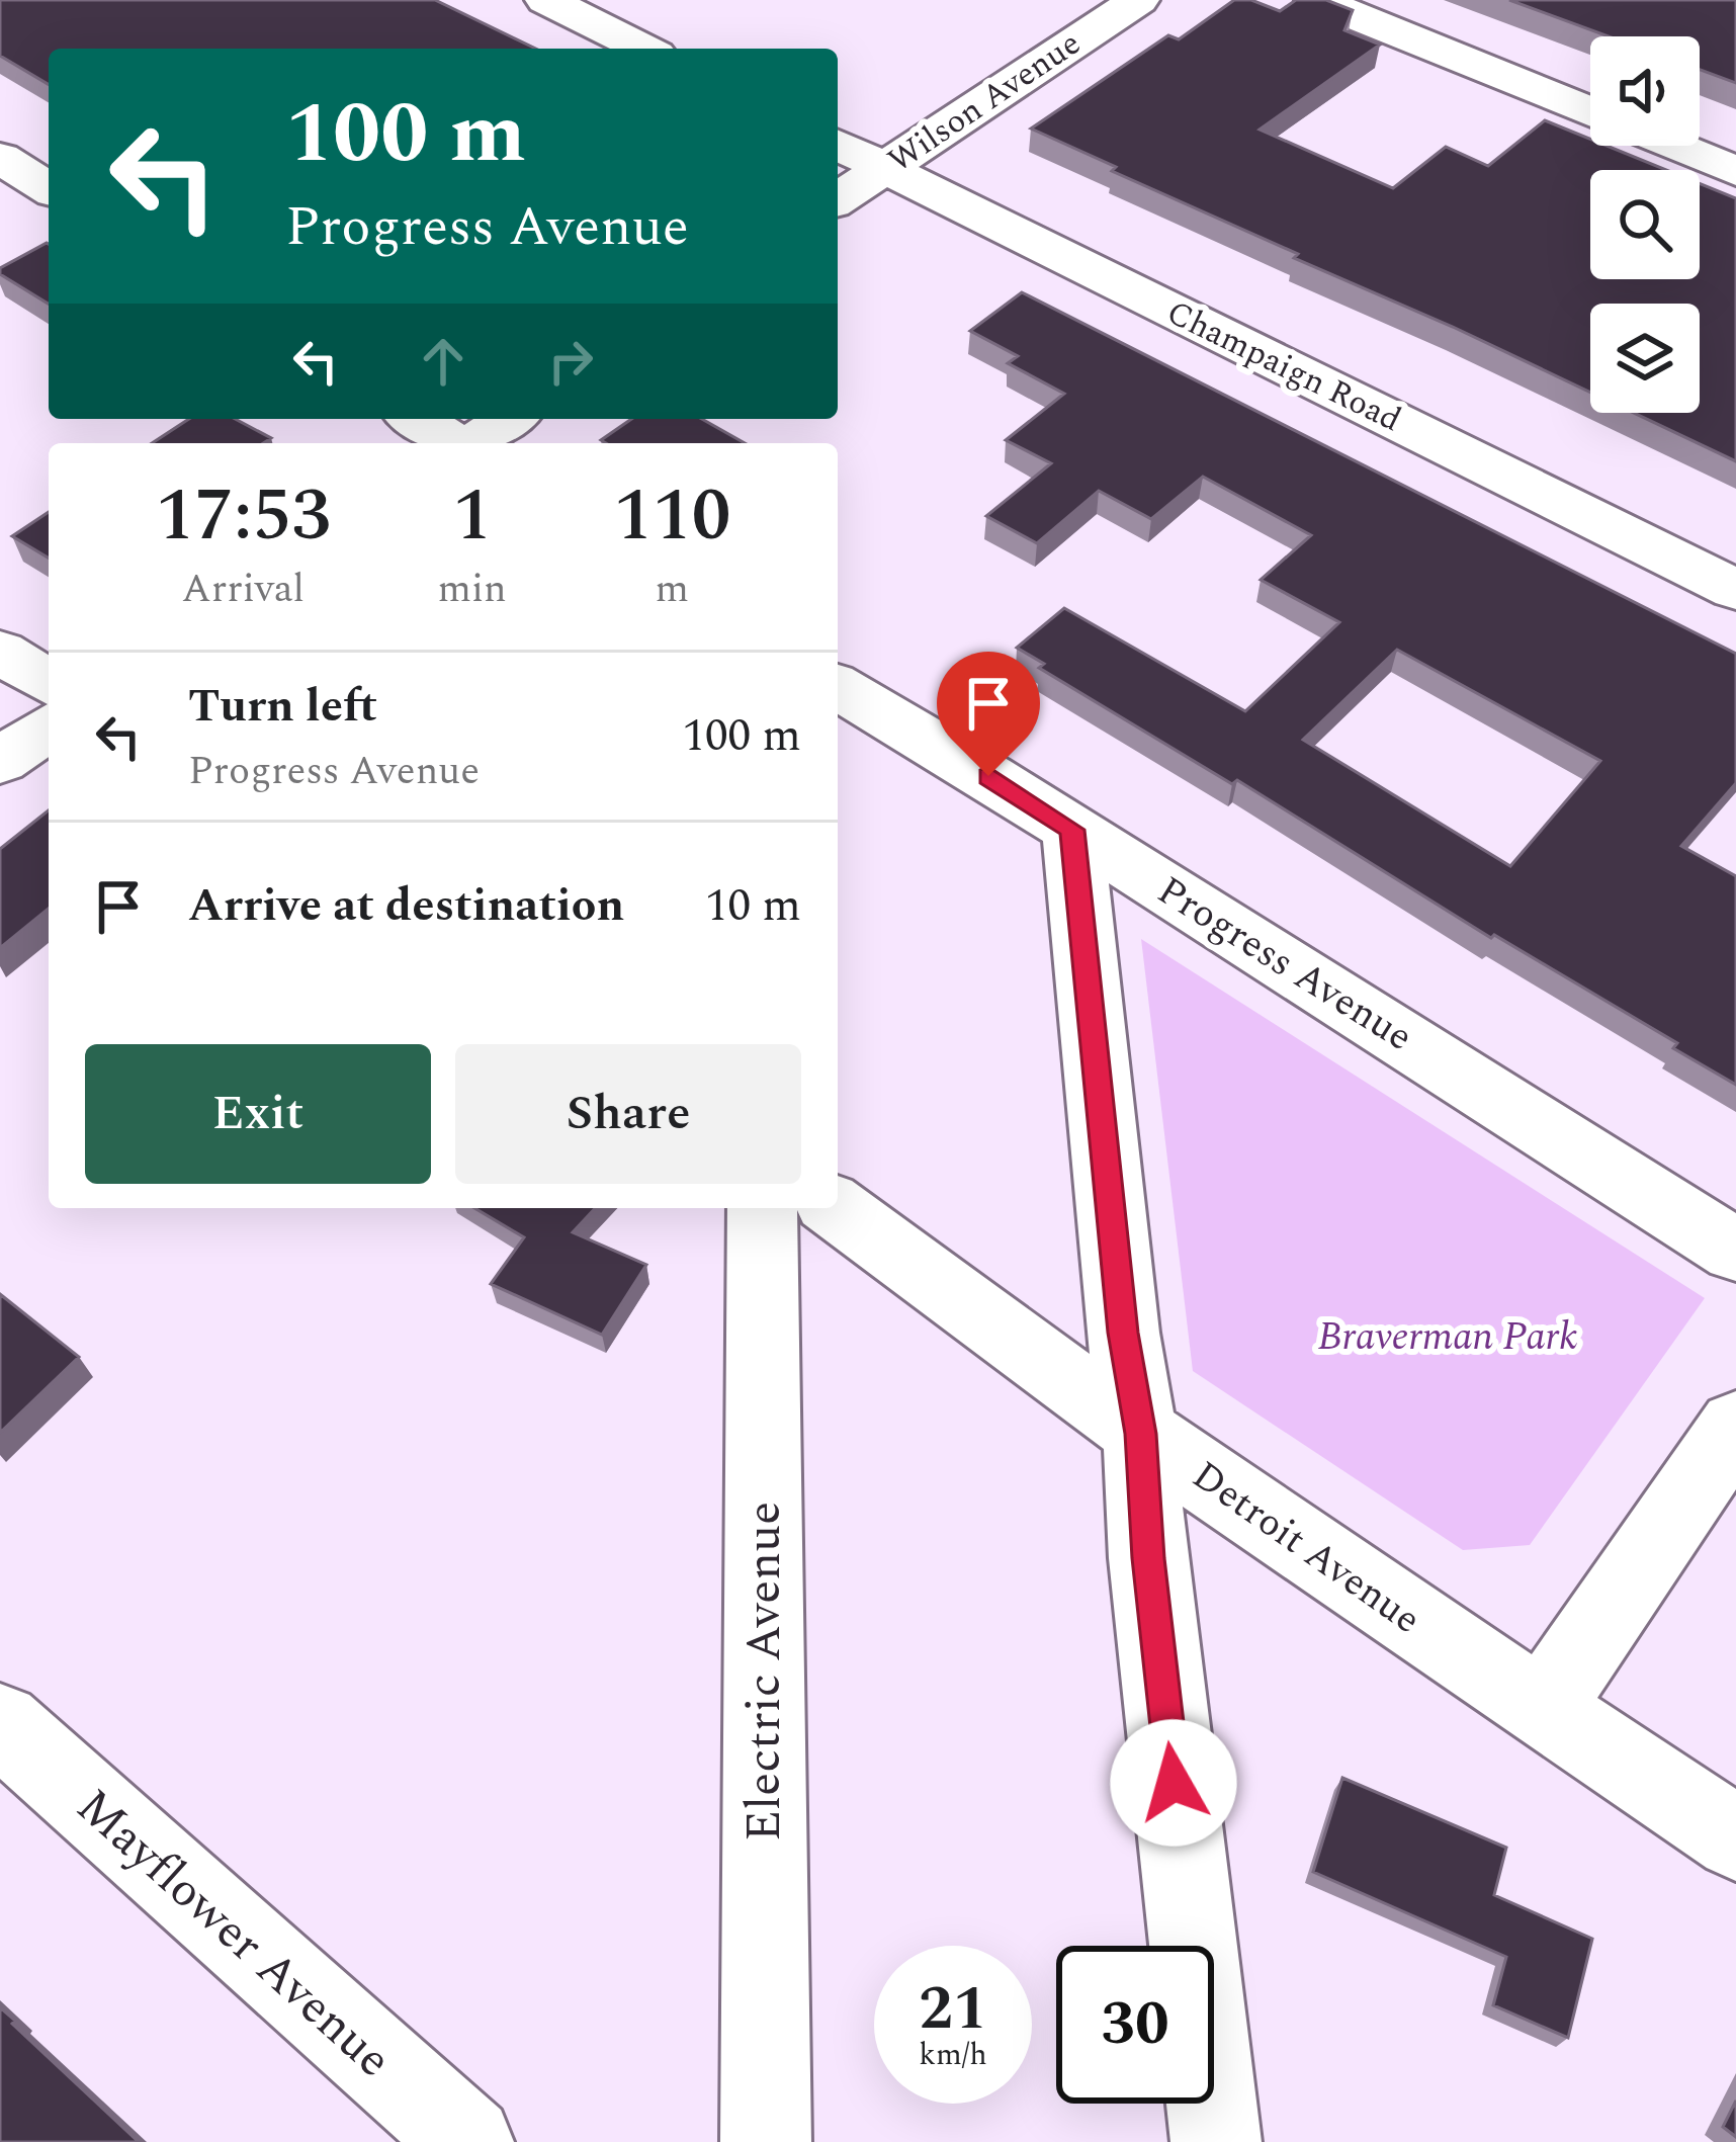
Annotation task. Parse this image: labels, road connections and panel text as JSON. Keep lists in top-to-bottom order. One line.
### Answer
{"streets":{"street":["Wilson Avenue","Champaign Road","Progress Avenue","Detroit Avenue","Electric Avenue","Mayflower Avenue"]},"crossings":[["Wilson Avenue","Champaign Road"]],"parks":["Braverman Park"],"page":{"turn":["100 m","Progress Avenue"],"eta":["17:53","Arrival","1","min","110","m"],"list":[{"name":"Turn left","note":"Progress Avenue","value":"100 m"},{"name":"Arrive at destination","value":"10 m"}],"buttons":["Exit","Share"],"speed":"21 km/h","limit":"30"}}
